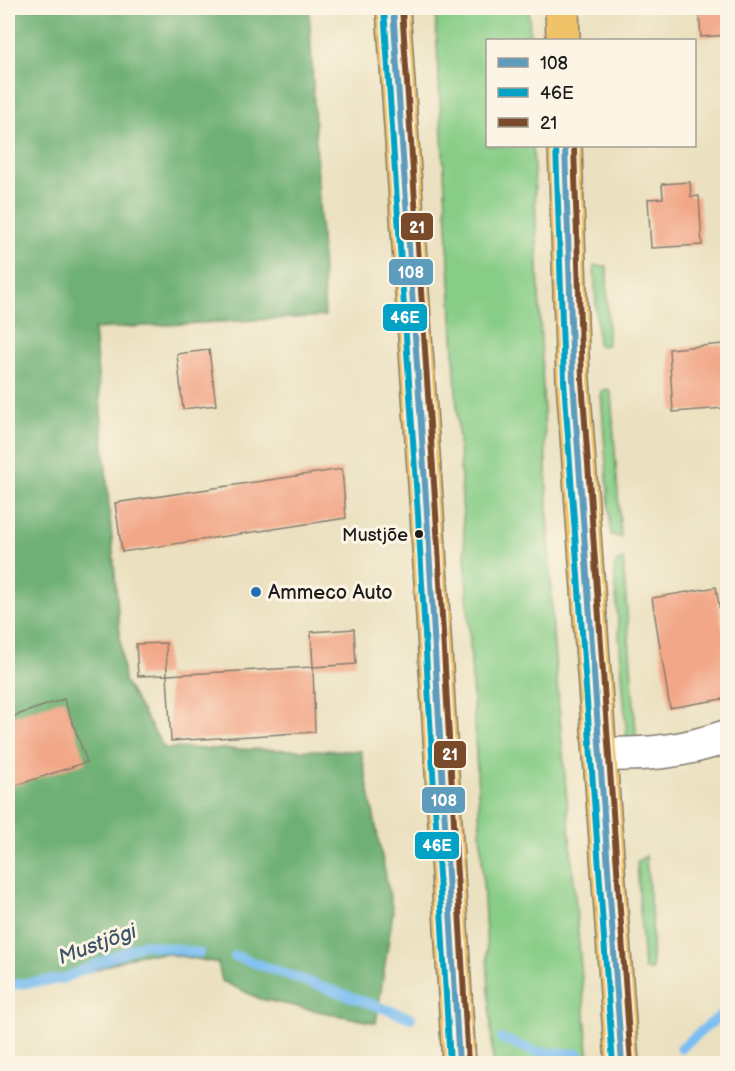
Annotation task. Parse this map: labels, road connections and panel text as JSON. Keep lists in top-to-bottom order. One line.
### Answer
{"water":["Mustjõgi"],"places":["Mustjõe","Ammeco Auto"],"lines":["transit line 108","transit line 21","transit line 46E"],"legend":["108","46E","21"]}
